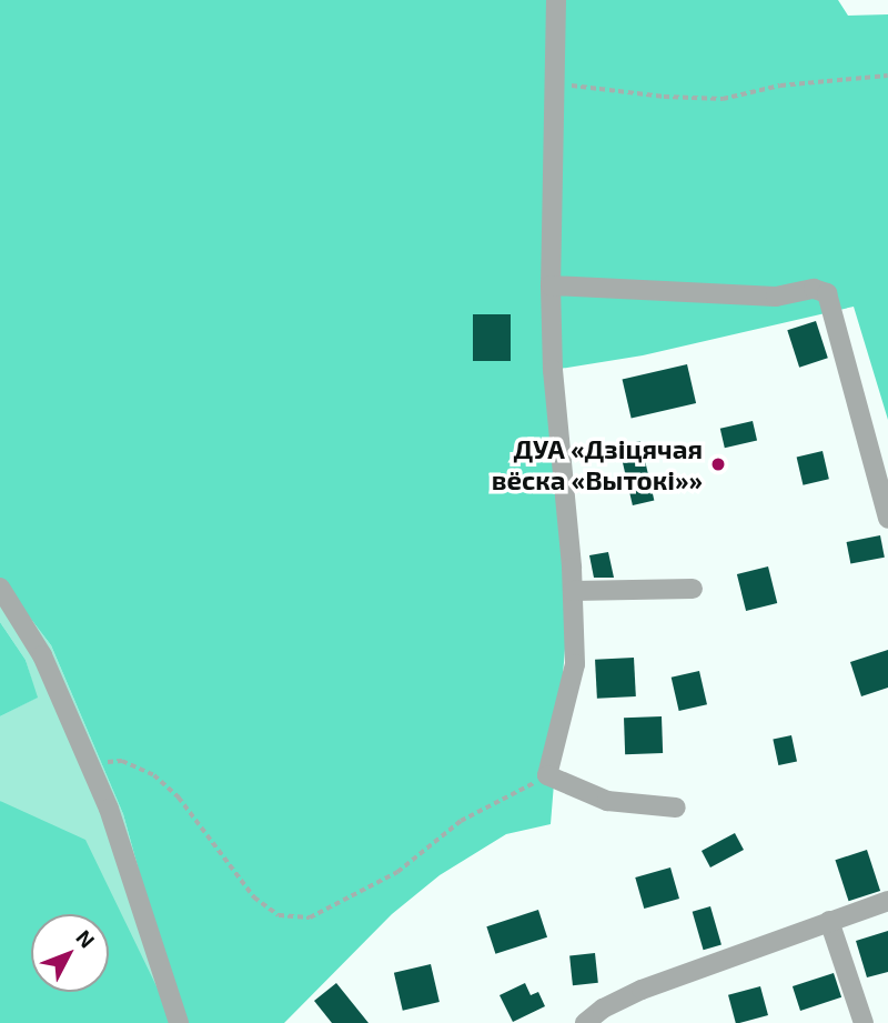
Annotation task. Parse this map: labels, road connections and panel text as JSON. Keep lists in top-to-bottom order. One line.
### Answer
{"places":["ДУА «Дзіцячая вёска «Вытокі»»"],"north":"top right"}
